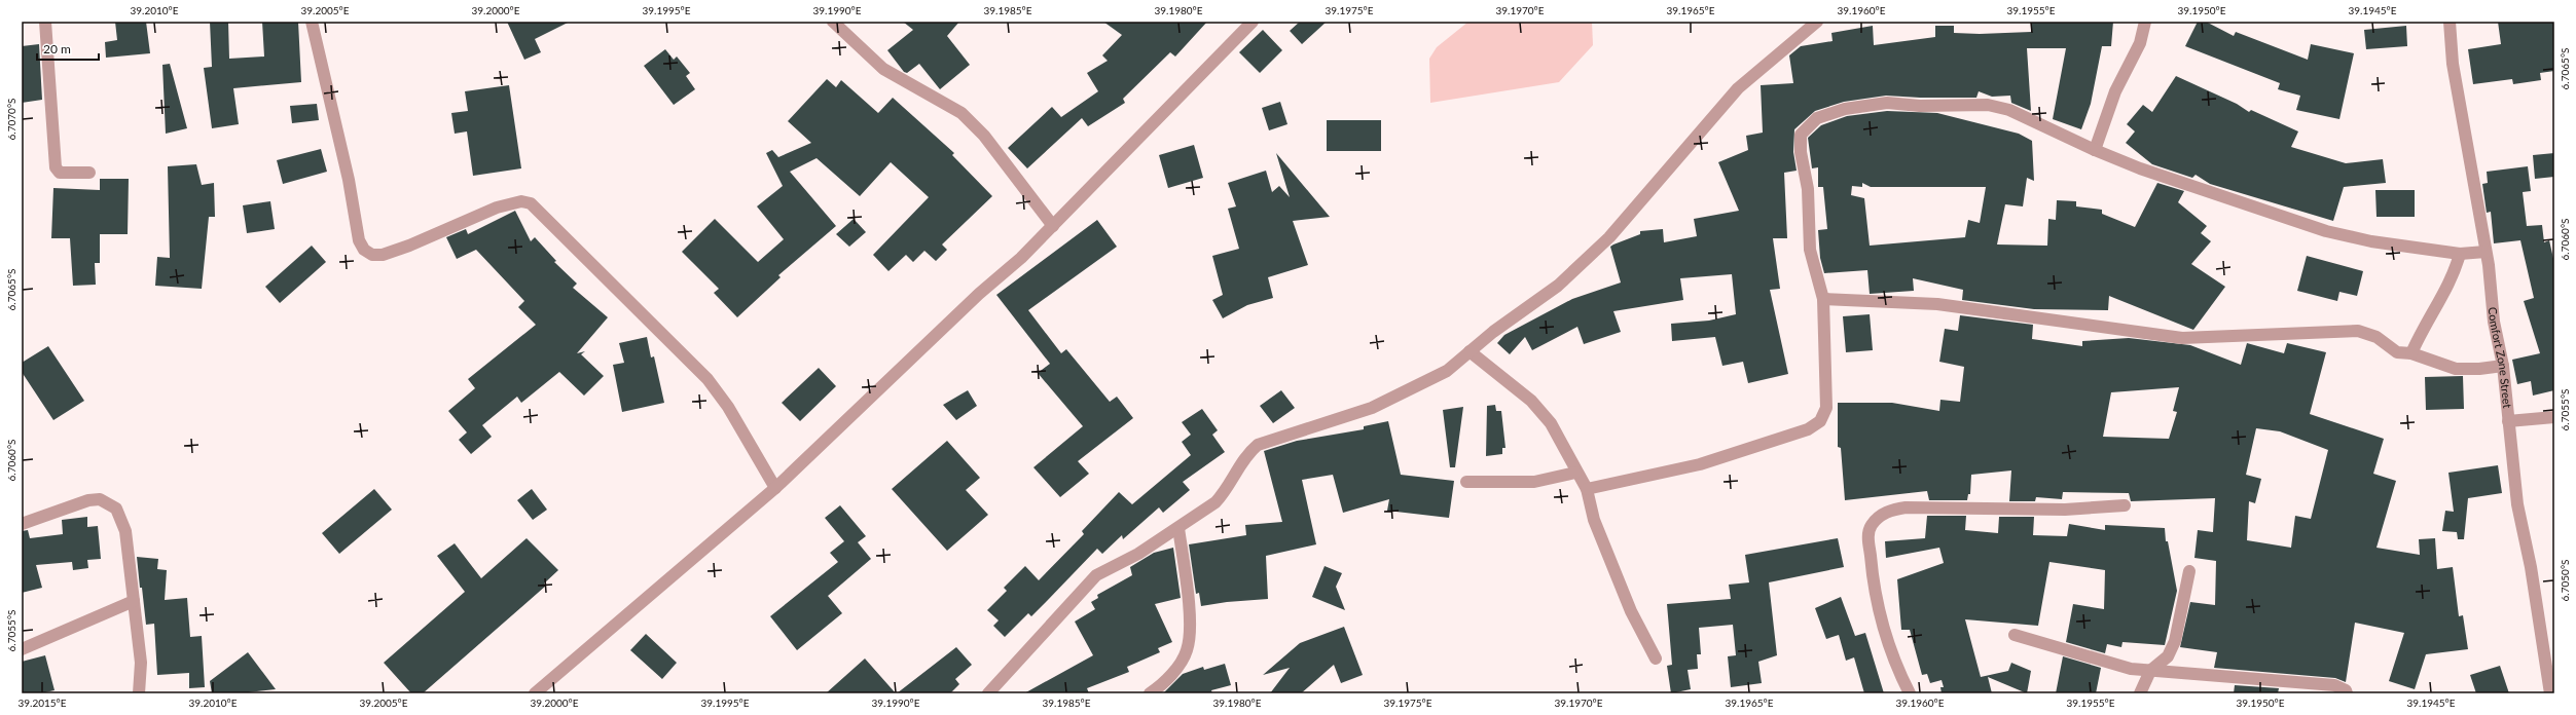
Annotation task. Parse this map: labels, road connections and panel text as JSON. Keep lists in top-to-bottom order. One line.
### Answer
{"streets":{"street":["Comfort Zone Street"]},"scale_bar":"20 m","coordinates":["39.2010°E","39.2005°E","39.2000°E","39.1995°E","39.1990°E","39.1985°E","39.1980°E","39.1975°E","39.1970°E","39.1965°E","39.1960°E","39.1955°E","39.1950°E","39.1945°E","6.7065°S","6.7070°S","6.7060°S","6.7055°S","6.7050°S","39.2015°E"]}
